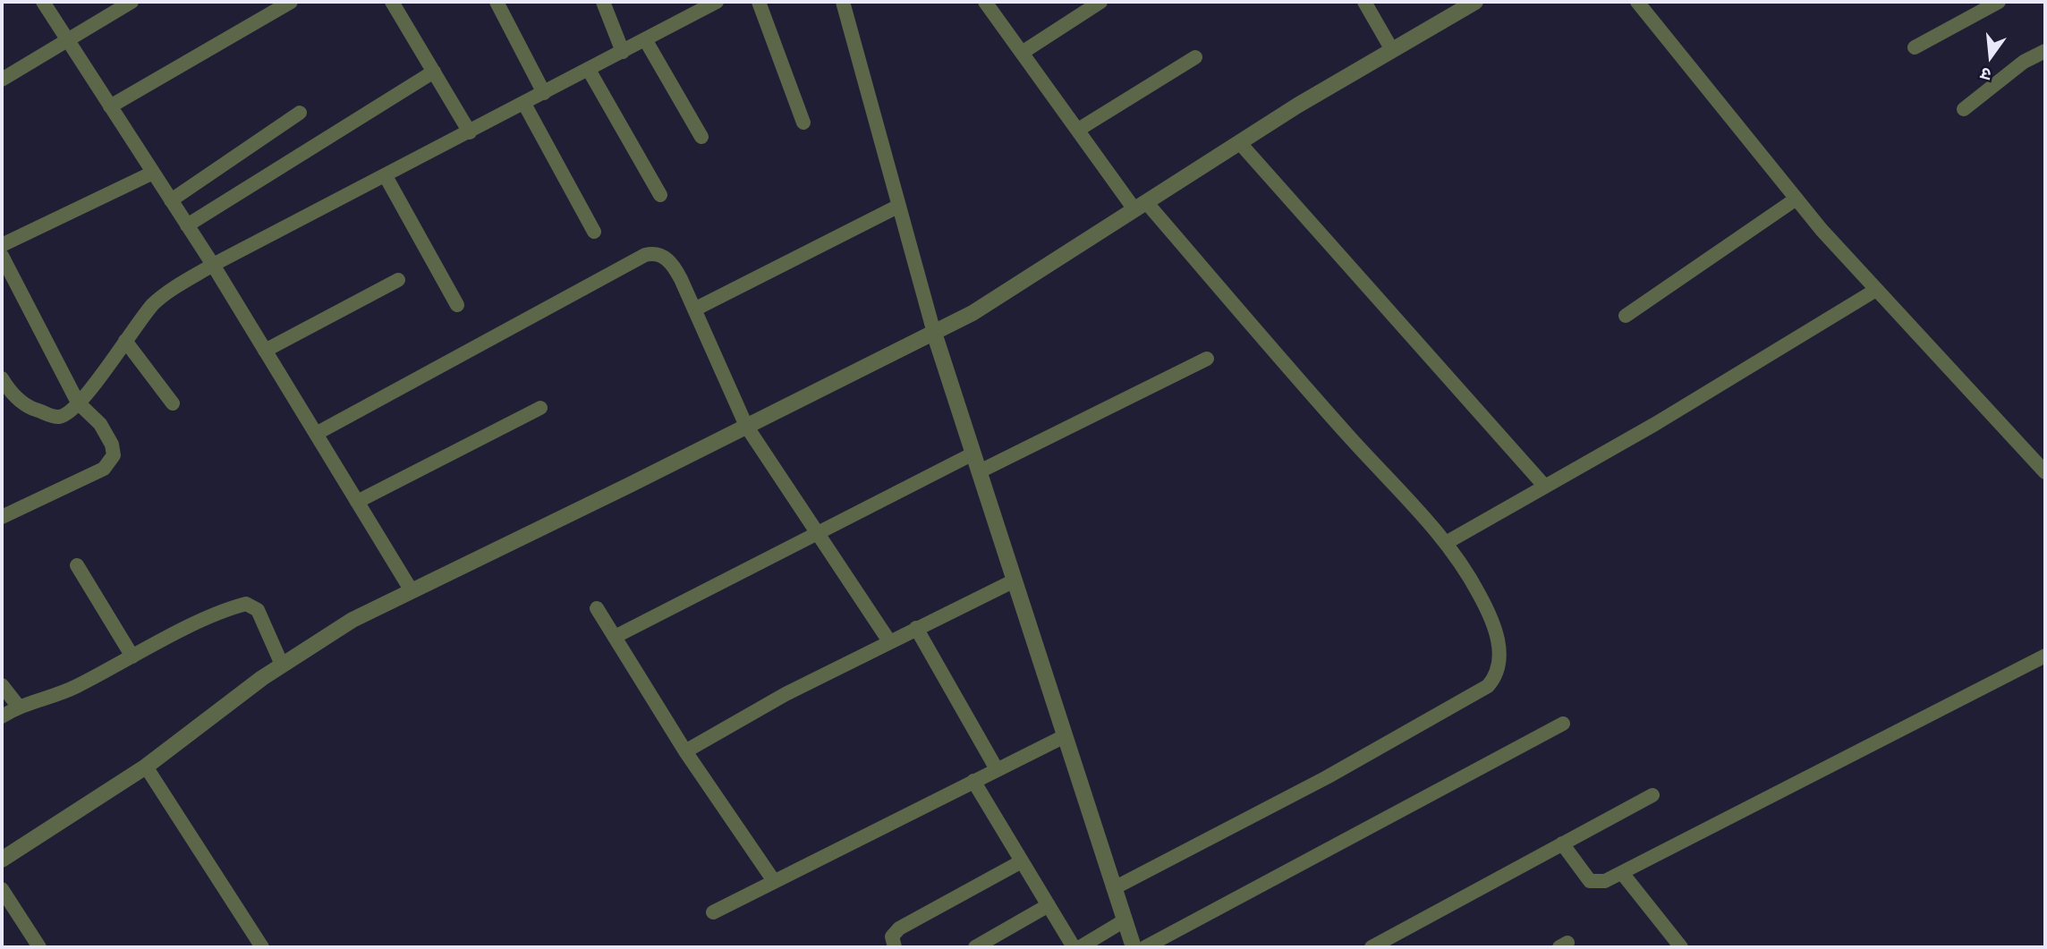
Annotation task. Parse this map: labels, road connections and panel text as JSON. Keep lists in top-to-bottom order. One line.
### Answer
{"north":"bottom"}
